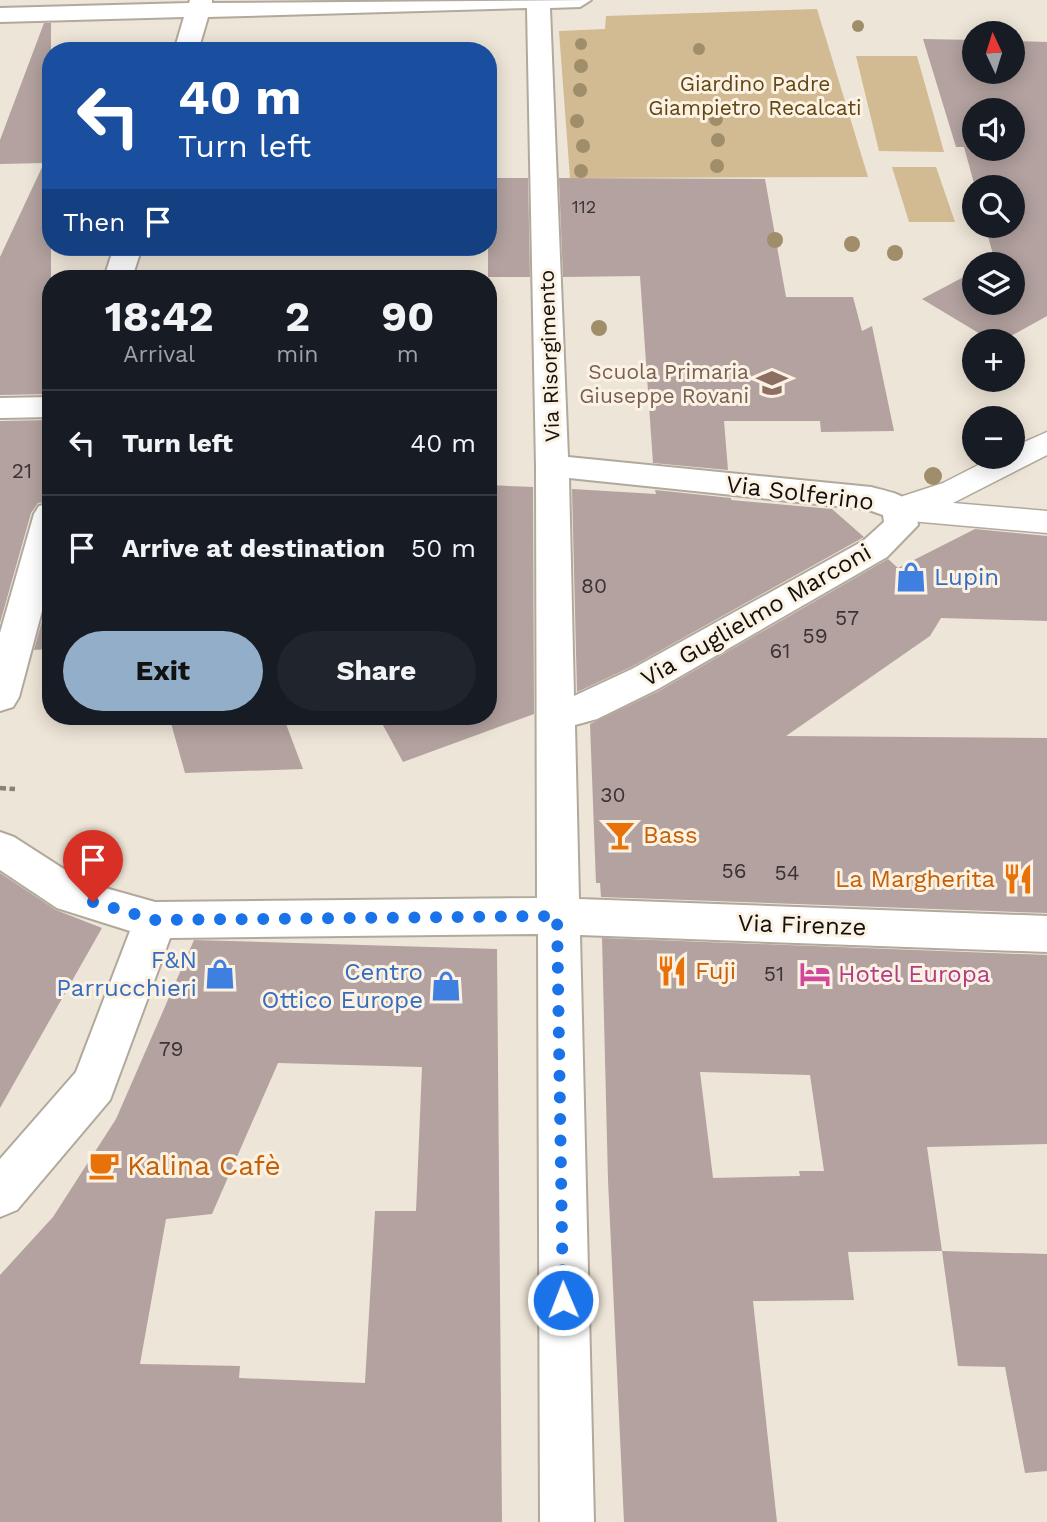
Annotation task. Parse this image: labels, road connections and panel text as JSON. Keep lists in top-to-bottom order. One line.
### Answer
{"streets":{"street":["Via Risorgimento","Via Solferino","Via Guglielmo Marconi","Via Firenze"]},"crossings":[["Via Risorgimento","Via Solferino"],["Via Risorgimento","Via Guglielmo Marconi"],["Via Risorgimento","Via Firenze"],["Via Solferino","Via Guglielmo Marconi"]],"parks":["Giardino Padre Giampietro Recalcati"],"places":{"school or university":["Scuola Primaria Giuseppe Rovani"],"shop":["Lupin","F&N Parrucchieri","Centro Ottico Europe"],"bar":["Bass"],"restaurant":["La Margherita","Fuji"],"hotel":["Hotel Europa"],"cafe":["Kalina Cafè"]},"house_numbers":["112","21","80","57","59","61","30","56","54","51","79"],"north":"top","page":{"map_buttons":["+","−"],"turn":["40 m","Turn left"],"then":"Then","eta":["18:42","Arrival","2","min","90","m"],"list":[{"name":"Turn left","value":"40 m"},{"name":"Arrive at destination","value":"50 m"}],"buttons":["Exit","Share"]}}
